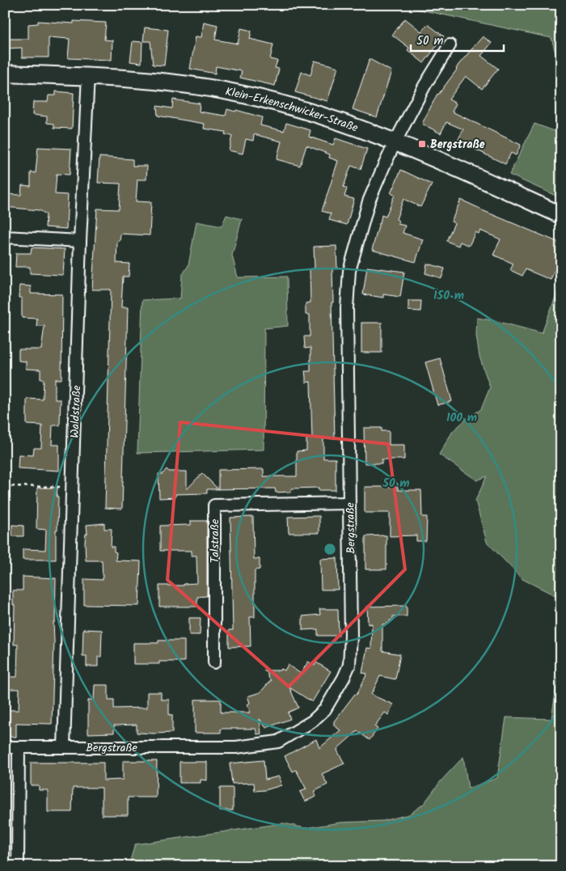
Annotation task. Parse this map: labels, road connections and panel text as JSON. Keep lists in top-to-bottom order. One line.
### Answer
{"streets":{"street":["Klein-Erkenschwicker-Straße","Waldstraße","Bergstraße","Talstraße"]},"crossings":[["Klein-Erkenschwicker-Straße","Waldstraße"],["Klein-Erkenschwicker-Straße","Bergstraße"],["Waldstraße","Bergstraße"],["Bergstraße","Talstraße"]],"places":{"transit":["Bergstraße"]},"scale_bar":"50 m","rings":["150 m","100 m","50 m"]}
